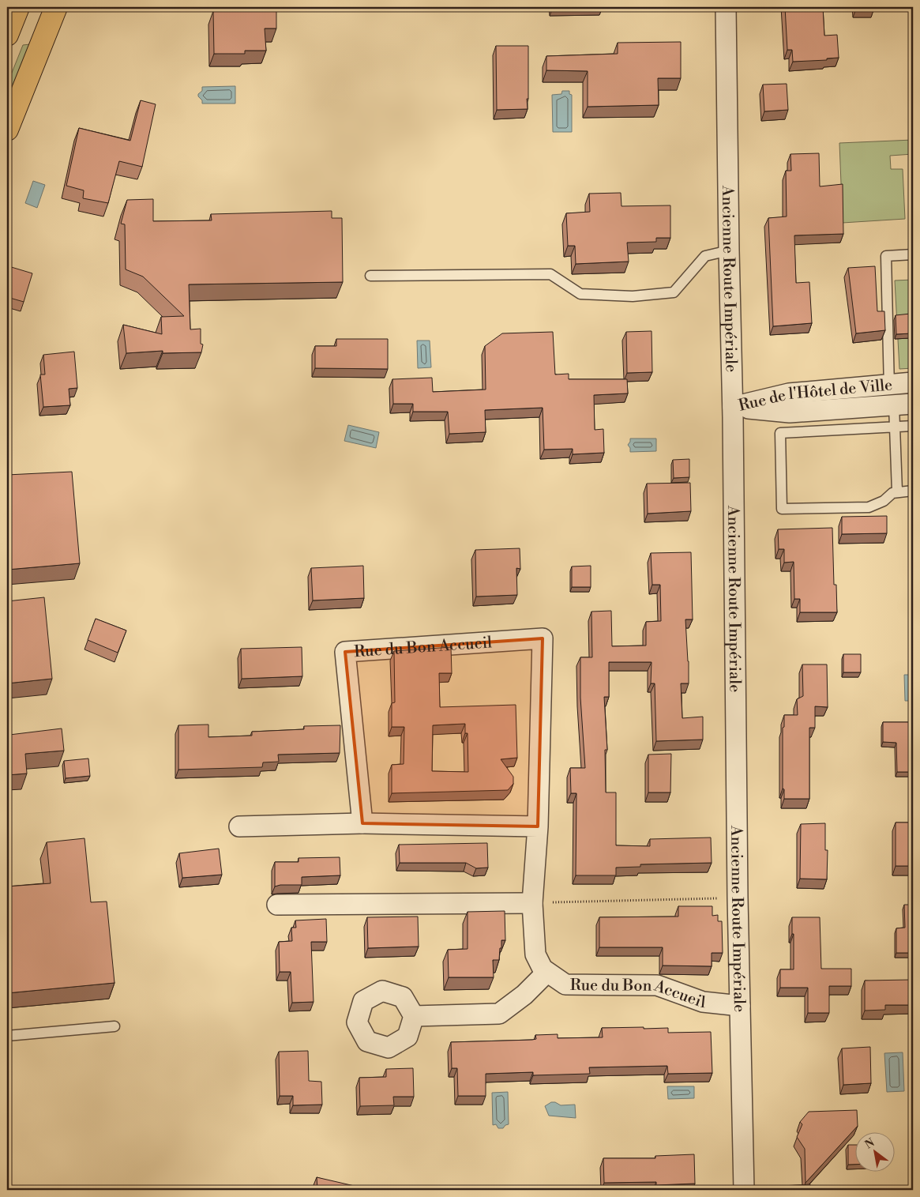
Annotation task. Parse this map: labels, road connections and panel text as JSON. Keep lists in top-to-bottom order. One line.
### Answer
{"streets":{"street":["Ancienne Route Impériale","Rue de l'Hôtel de Ville","Rue du Bon Accueil"]},"crossings":[["Ancienne Route Impériale","Rue de l'Hôtel de Ville"],["Ancienne Route Impériale","Rue du Bon Accueil"]],"north":"top left"}
